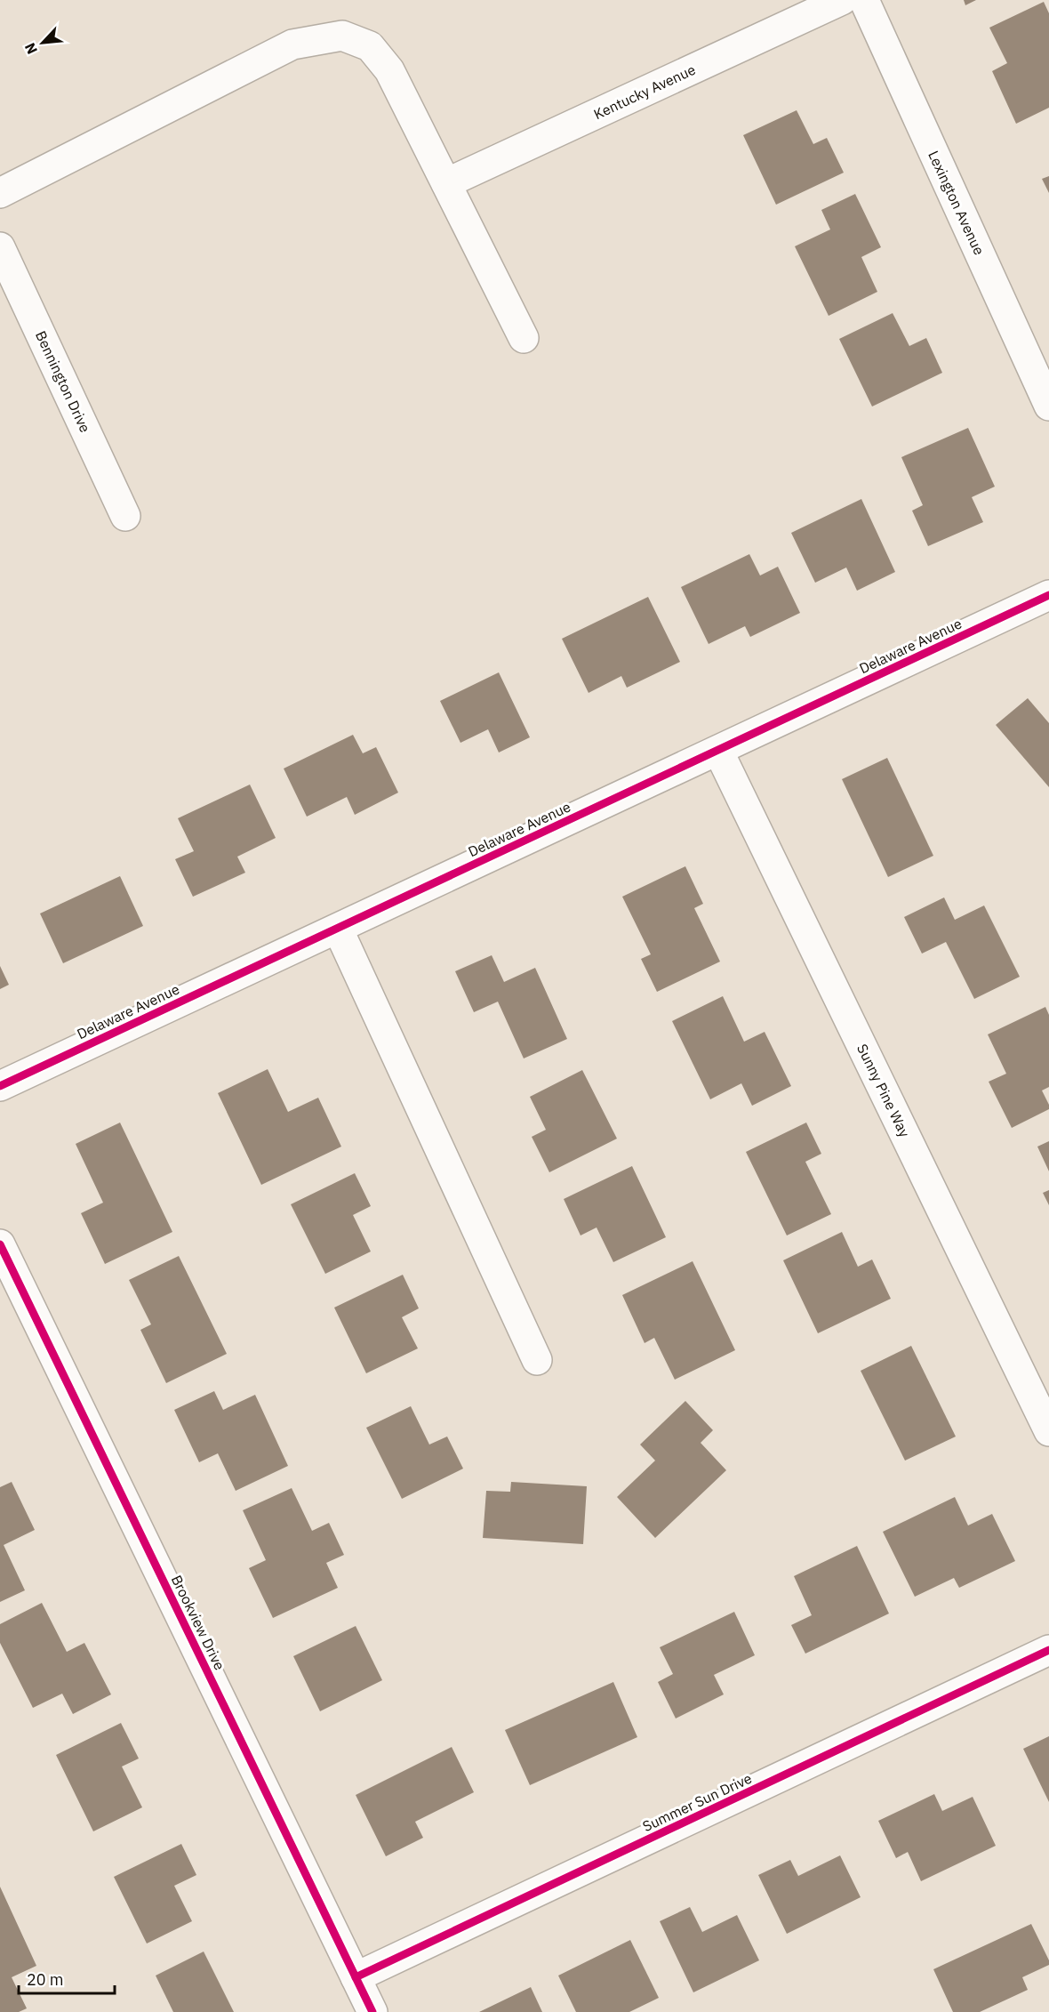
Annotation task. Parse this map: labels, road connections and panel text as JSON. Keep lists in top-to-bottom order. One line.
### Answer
{"streets":{"street":["Kentucky Avenue","Lexington Avenue","Bennington Drive","Delaware Avenue","Sunny Pine Way","Brookview Drive","Summer Sun Drive"]},"crossings":[["Delaware Avenue","Sunny Pine Way"],["Brookview Drive","Summer Sun Drive"]],"scale_bar":"20 m","north":"bottom left"}
